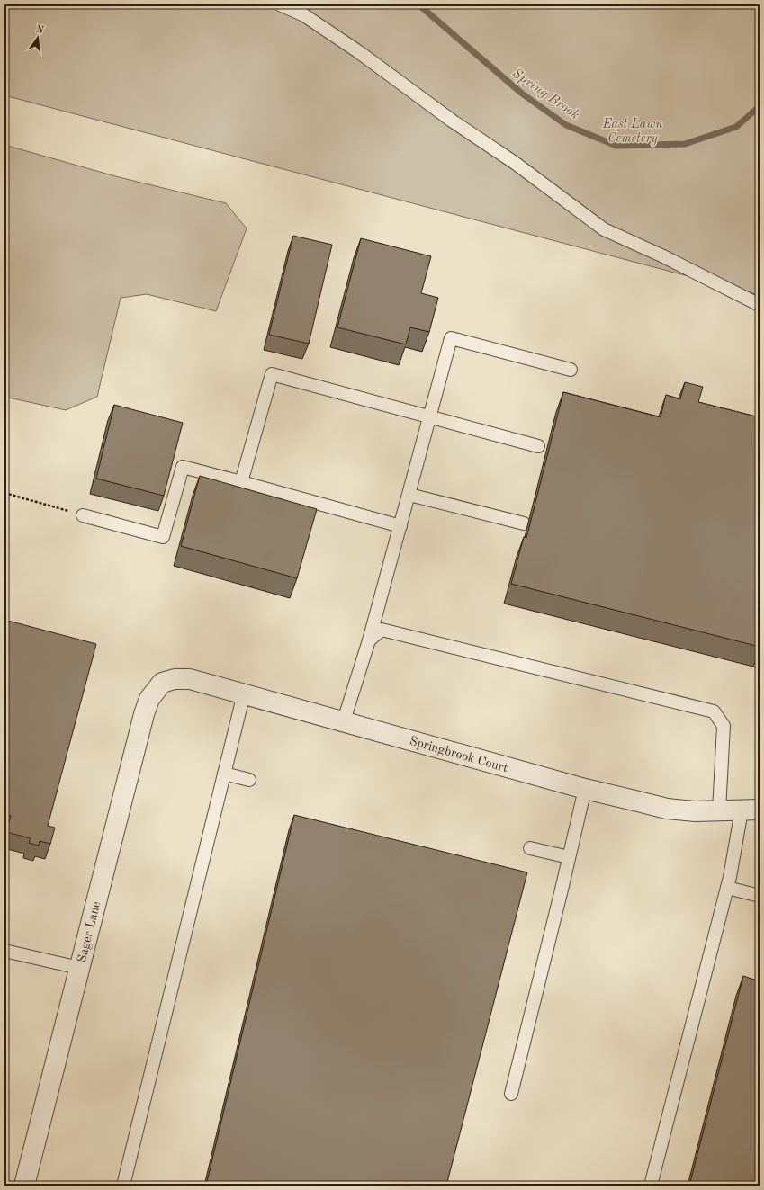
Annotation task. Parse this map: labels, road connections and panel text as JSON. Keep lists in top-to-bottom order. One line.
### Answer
{"streets":{"street":["Springbrook Court","Sager Lane"]},"crossings":[["Springbrook Court","Sager Lane"]],"water":["Spring Brook"],"parks":["East Lawn Cemetery"],"north":"top"}
